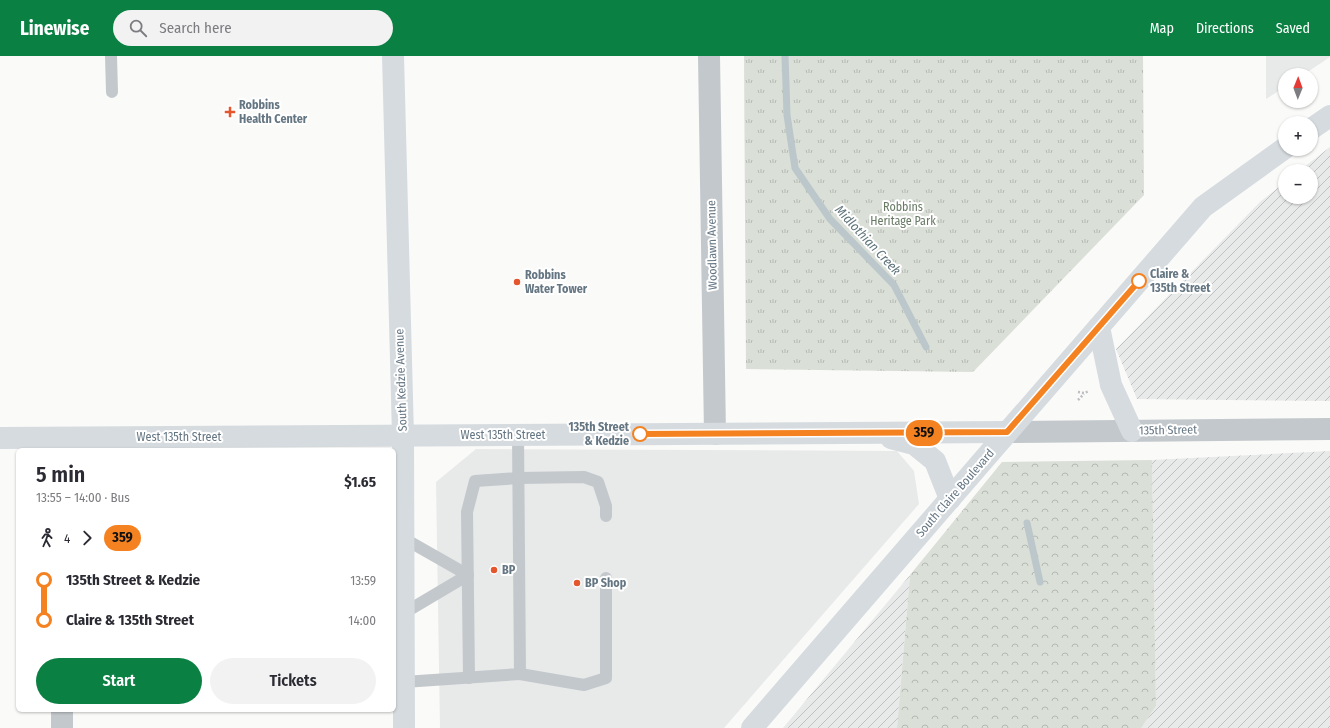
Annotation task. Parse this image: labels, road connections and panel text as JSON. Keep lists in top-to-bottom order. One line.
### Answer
{"streets":{"street":["Woodlawn Avenue","South Kedzie Avenue","135th Street","West 135th Street","South Claire Boulevard"]},"crossings":[["Woodlawn Avenue","West 135th Street"],["South Kedzie Avenue","West 135th Street"],["135th Street","West 135th Street"],["135th Street","South Claire Boulevard"],["West 135th Street","South Claire Boulevard"]],"water":["Midlothian Creek"],"parks":["Robbins Heritage Park"],"places":{"health":["Robbins Health Center"],"other":["Claire & 135th Street","Robbins Water Tower","135th Street & Kedzie","BP","BP Shop"]},"lines":["bus line 359"],"north":"top","page":{"header":"Linewise","search":"Search here","nav":["Map","Directions","Saved"],"on_map":"359","map_buttons":["+","−"],"heading":["5 min","13:55 – 14:00 · Bus","$1.65"],"legs":["4","359"],"list":[{"name":"135th Street & Kedzie","value":"13:59"},{"name":"Claire & 135th Street","value":"14:00"}],"buttons":["Start","Tickets"]}}
